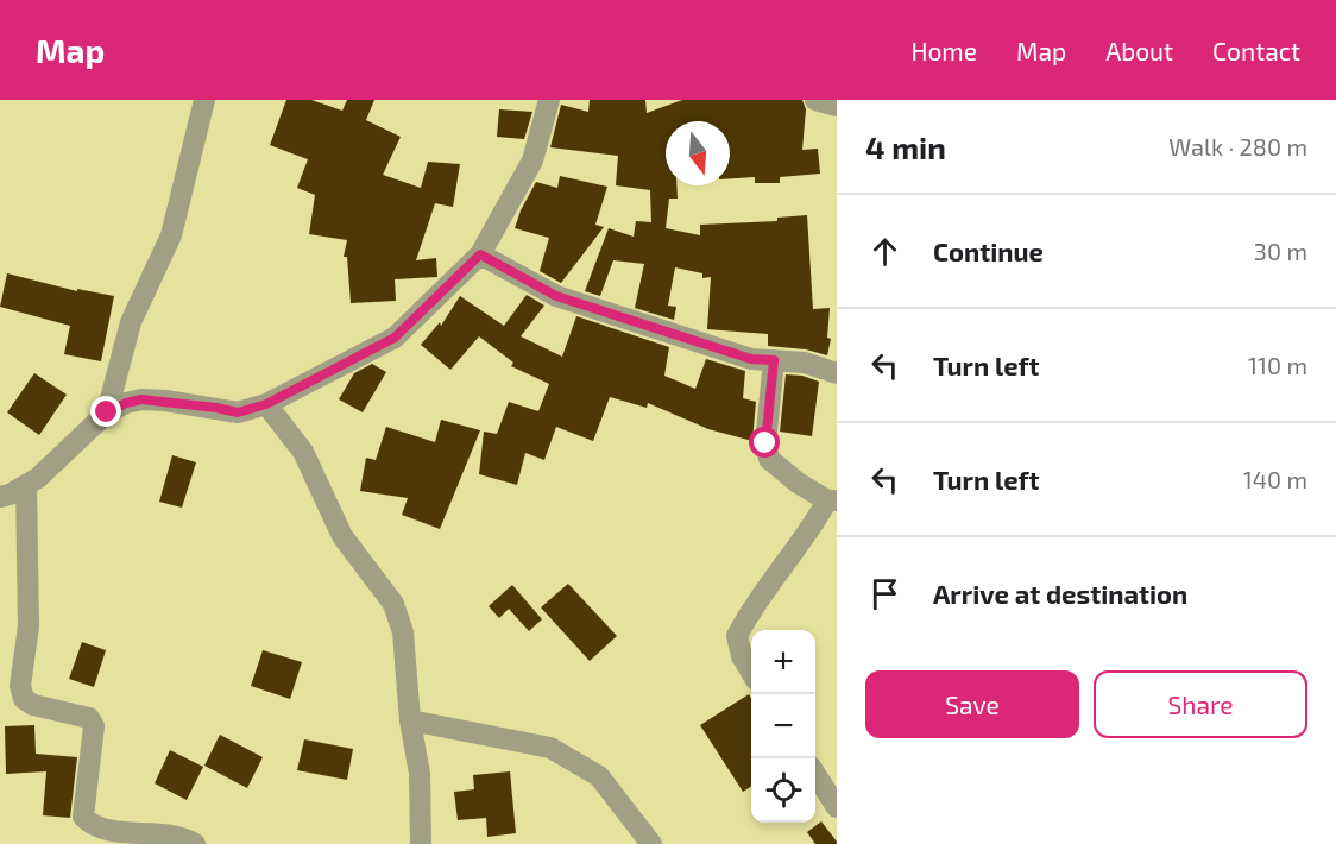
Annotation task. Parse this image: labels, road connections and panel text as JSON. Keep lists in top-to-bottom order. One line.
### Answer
{"north":"bottom","page":{"header":"Map","nav":["Home","Map","About","Contact"],"heading":["4 min","Walk · 280 m"],"list":[["Continue","30 m"],["Turn left","110 m"],["Turn left","140 m"],"Arrive at destination"],"map_buttons":["+","−"],"buttons":["Save","Share"]}}
